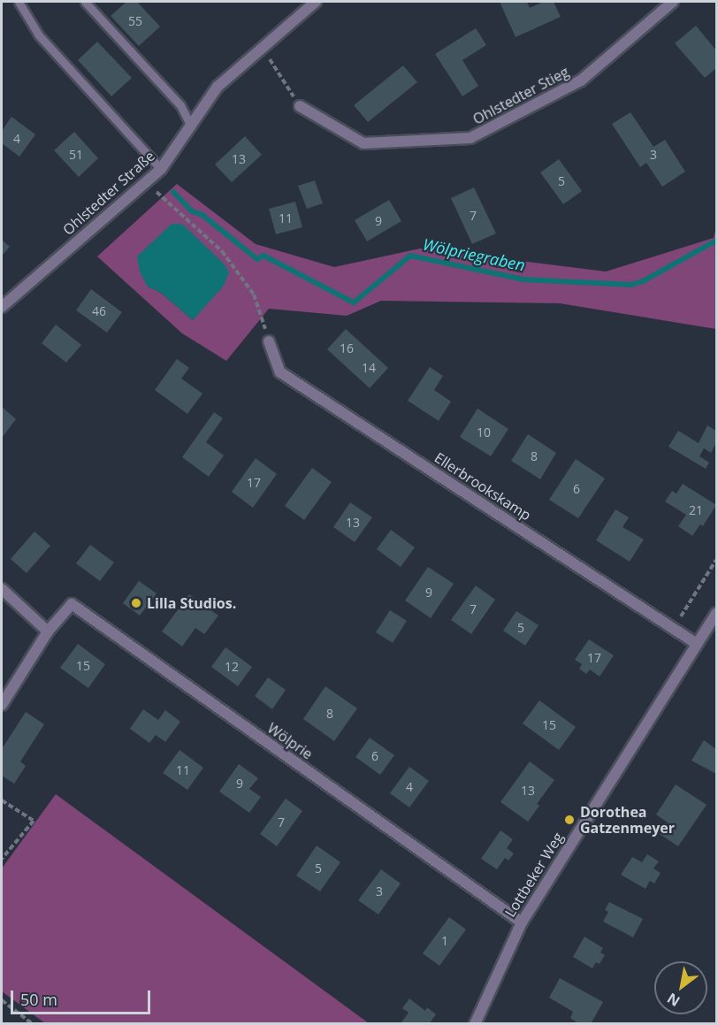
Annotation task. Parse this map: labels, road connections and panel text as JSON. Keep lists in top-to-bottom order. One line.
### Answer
{"streets":{"street":["Ohlstedter Stieg","Ohlstedter Straße","Ellerbrookskamp","Wölprie","Lottbeker Weg"]},"crossings":[["Ellerbrookskamp","Lottbeker Weg"],["Wölprie","Lottbeker Weg"]],"water":["Wölpriegraben"],"places":["Lilla Studios.","Dorothea Gatzenmeyer"],"house_numbers":["55","4","51","3","13","5","7","11","9","46","16","14","10","8","17","6","21","13","9","7","5","17","15","12","8","15","6","11","9","4","13","7","5","3","1"],"scale_bar":"50 m","north":"bottom left"}
